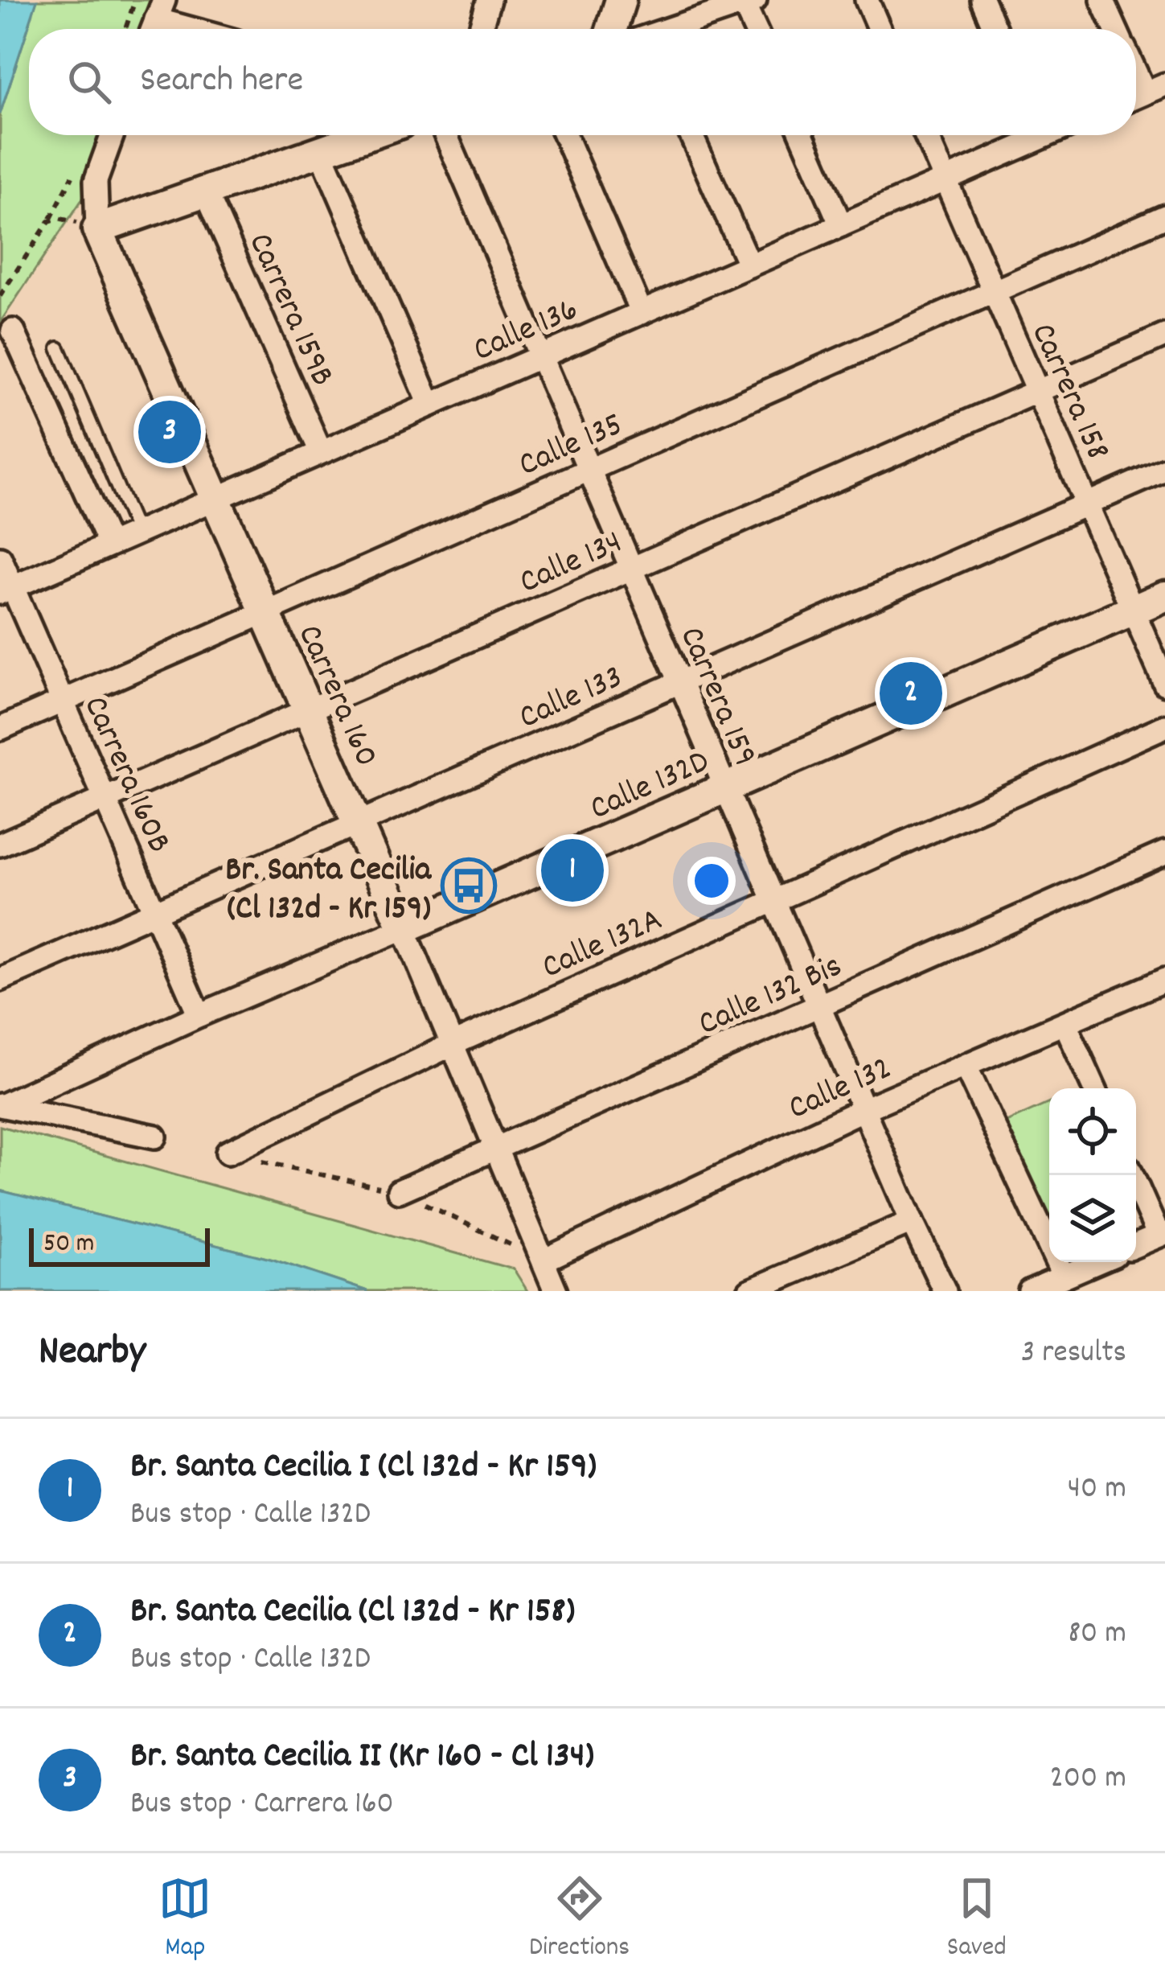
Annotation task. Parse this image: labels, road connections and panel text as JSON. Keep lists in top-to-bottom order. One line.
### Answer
{"streets":{"street":["Carrera 159B","Calle 136","Carrera 158","Calle 135","Calle 134","Carrera 160","Calle 133","Carrera 159","Carrera 160B","Calle 132D","Calle 132A","Calle 132 Bis","Calle 132"]},"crossings":[["Carrera 159B","Calle 136"],["Calle 136","Carrera 158"],["Calle 136","Carrera 160"],["Calle 136","Carrera 159"],["Calle 136","Carrera 160B"],["Carrera 158","Calle 135"],["Carrera 158","Calle 134"],["Carrera 158","Calle 133"],["Carrera 158","Calle 132D"],["Calle 135","Carrera 160"],["Calle 135","Carrera 159"],["Calle 135","Carrera 160B"],["Calle 134","Carrera 160"],["Calle 134","Carrera 159"],["Calle 134","Carrera 160B"],["Carrera 160","Calle 133"],["Carrera 160","Calle 132D"],["Carrera 160","Calle 132A"],["Carrera 160","Calle 132 Bis"],["Carrera 160","Calle 132"],["Calle 133","Carrera 159"],["Calle 133","Carrera 160B"],["Carrera 159","Calle 132D"],["Carrera 159","Calle 132A"],["Carrera 159","Calle 132 Bis"],["Carrera 159","Calle 132"],["Carrera 160B","Calle 132D"]],"places":{"bus stop":["Br. Santa Cecilia (Cl 132d - Kr 159)"]},"scale_bar":"50 m","page":{"search":"Search here","pins":["3","2","1"],"scale":"50 m","heading":["Nearby","3 results"],"list":[{"mark":"1","name":"Br. Santa Cecilia I (Cl 132d - Kr 159)","note":"Bus stop · Calle 132D","value":"40 m"},{"mark":"2","name":"Br. Santa Cecilia (Cl 132d - Kr 158)","note":"Bus stop · Calle 132D","value":"80 m"},{"mark":"3","name":"Br. Santa Cecilia II (Kr 160 - Cl 134)","note":"Bus stop · Carrera 160","value":"200 m"}],"nav":["Map","Directions","Saved"]}}
